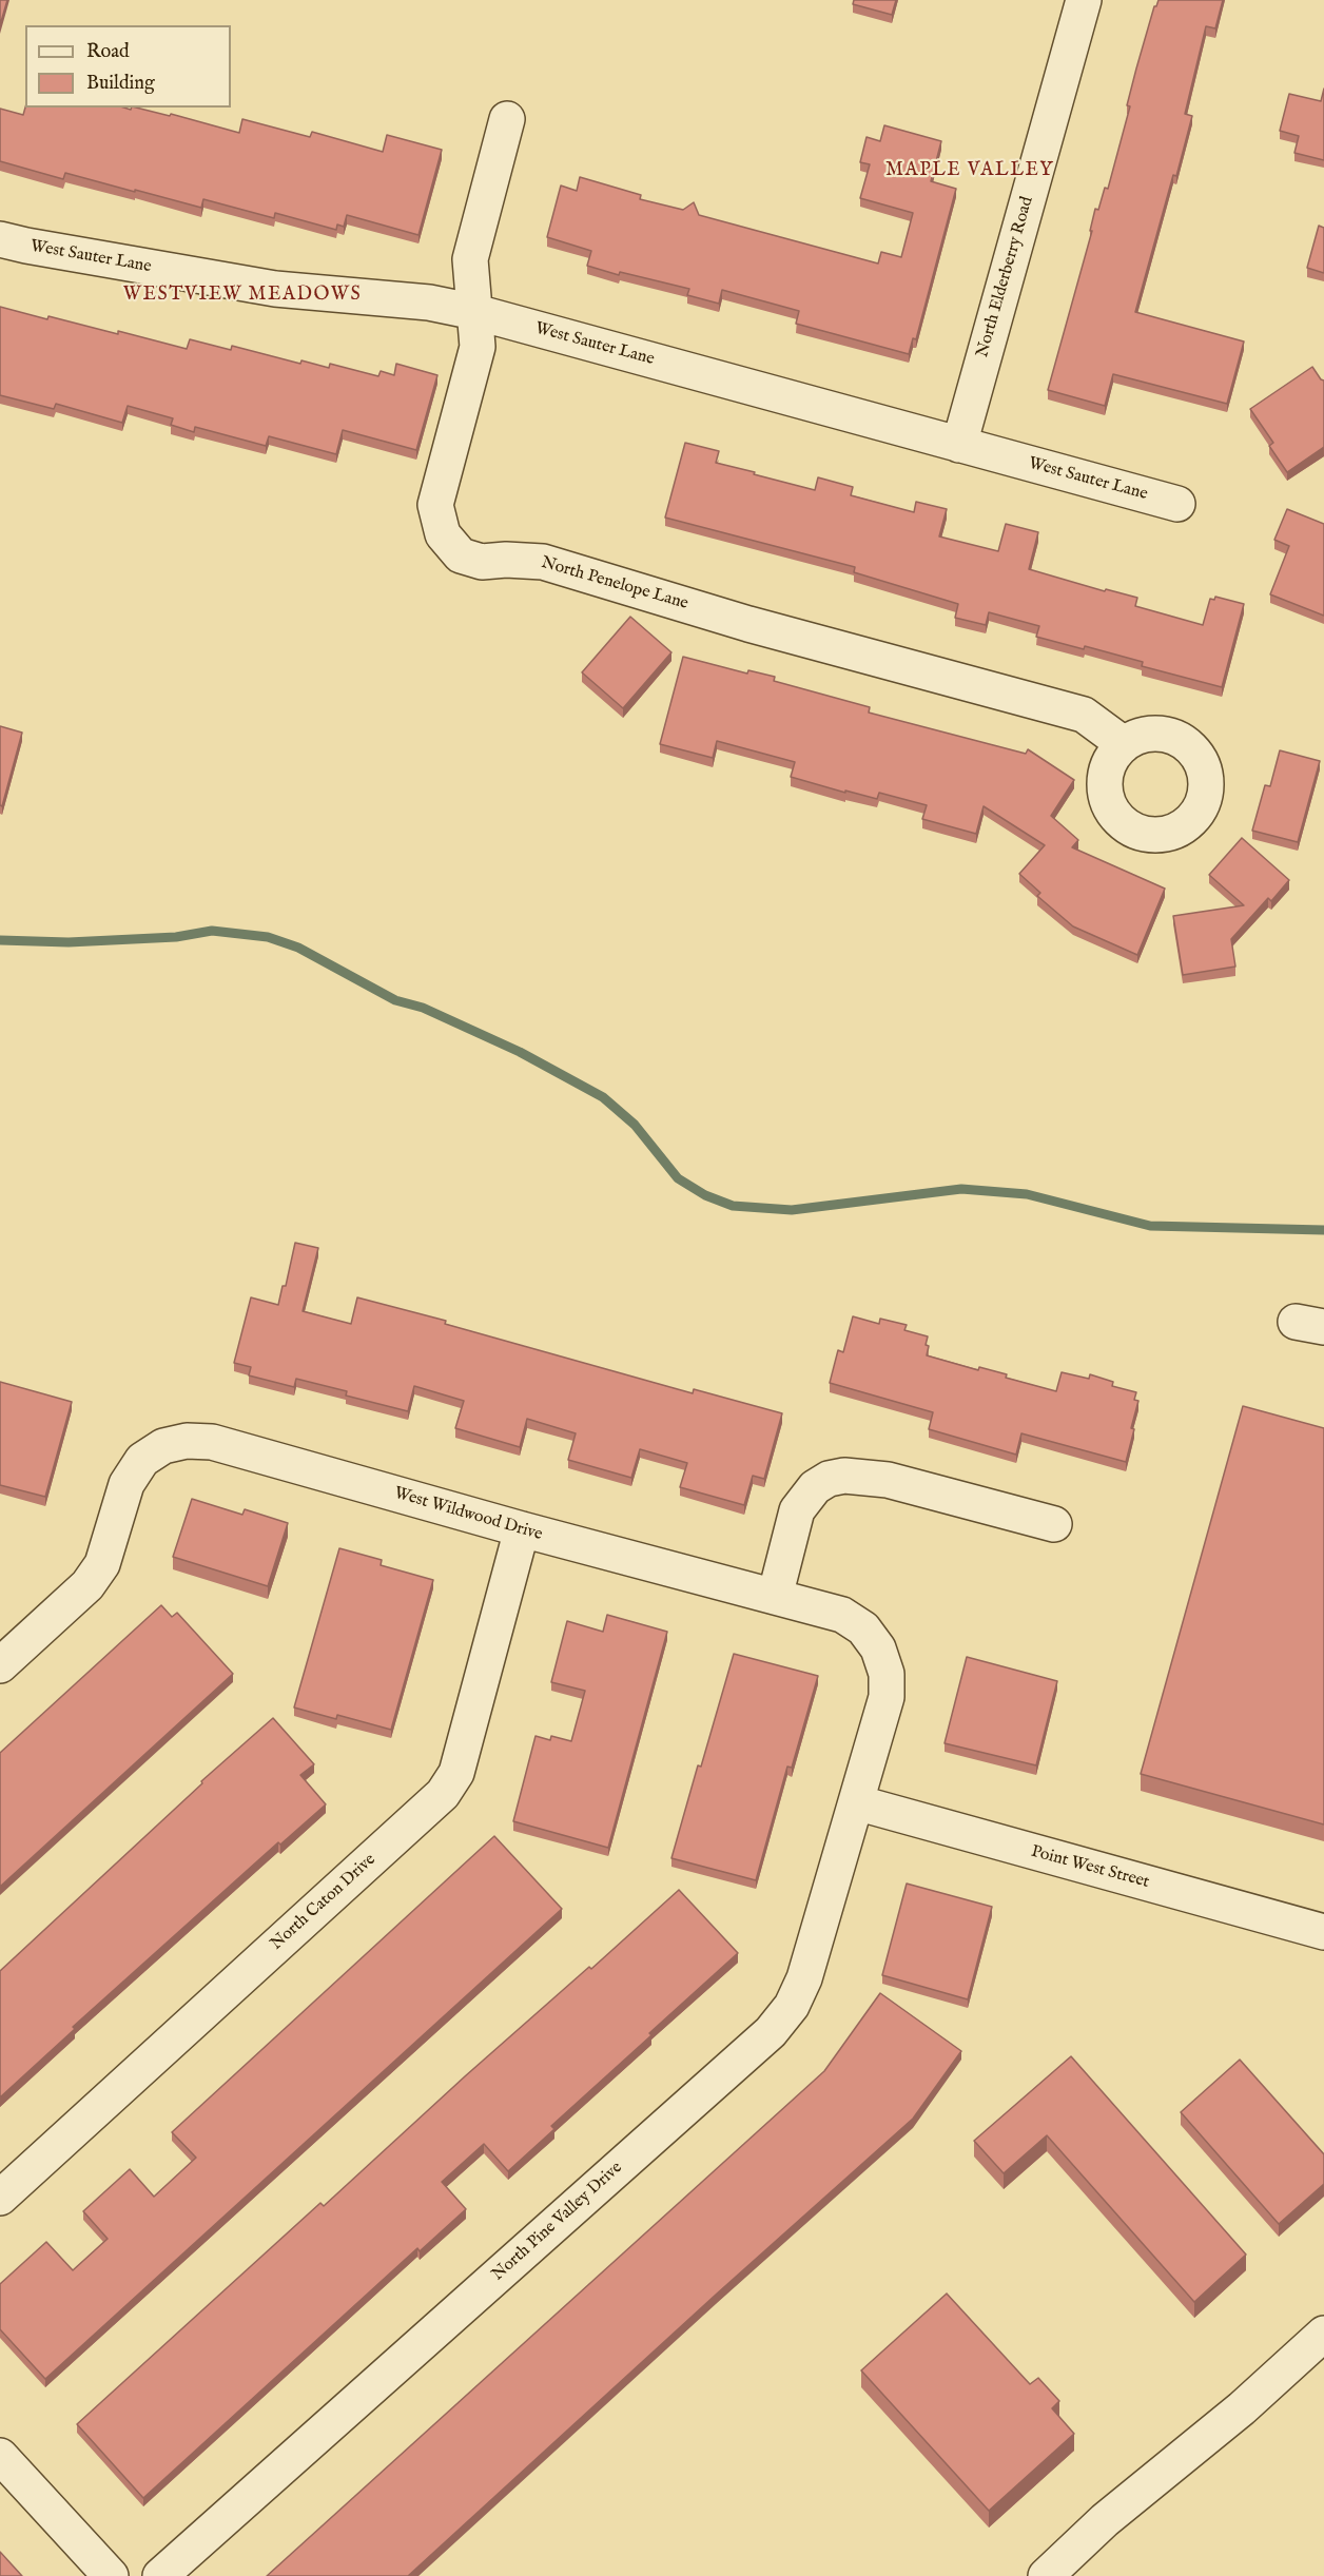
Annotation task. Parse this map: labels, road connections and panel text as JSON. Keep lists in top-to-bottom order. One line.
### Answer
{"streets":{"street":["West Sauter Lane","North Elderberry Road","North Penelope Lane","West Wildwood Drive","Point West Street","North Caton Drive","North Pine Valley Drive"]},"crossings":[["West Sauter Lane","North Elderberry Road"],["West Sauter Lane","North Penelope Lane"],["West Wildwood Drive","Point West Street"],["West Wildwood Drive","North Caton Drive"],["West Wildwood Drive","North Pine Valley Drive"],["Point West Street","North Pine Valley Drive"]],"districts":["MAPLE VALLEY","WESTVIEW MEADOWS"],"legend":["Road","Building"]}
